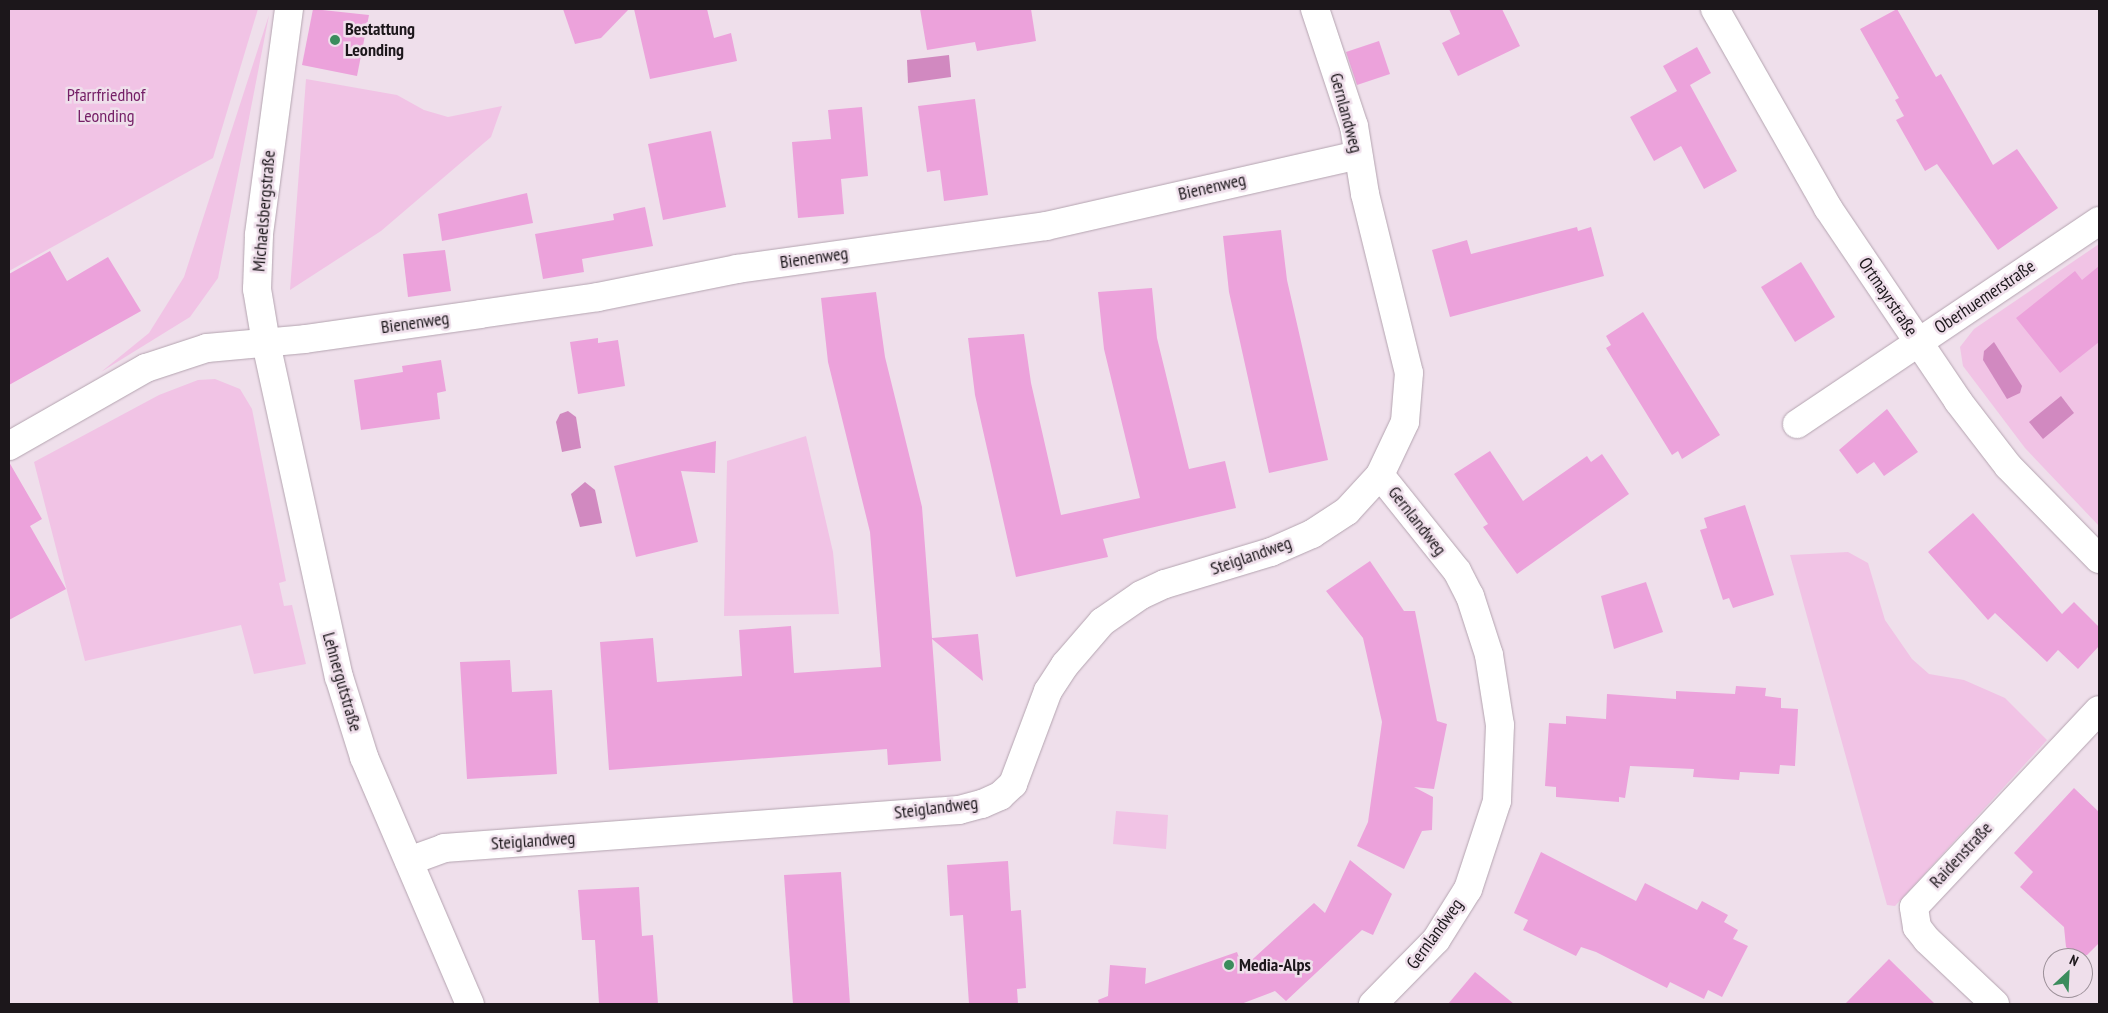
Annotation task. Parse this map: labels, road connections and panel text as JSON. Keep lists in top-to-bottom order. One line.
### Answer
{"streets":{"street":["Gernlandweg","Bienenweg","Michaelsbergstraße","Ortmayrstraße","Oberhuemerstraße","Steiglandweg","Lehnergutstraße","Raidenstraße"]},"crossings":[["Gernlandweg","Bienenweg"],["Gernlandweg","Steiglandweg"],["Bienenweg","Michaelsbergstraße"],["Bienenweg","Lehnergutstraße"],["Michaelsbergstraße","Lehnergutstraße"],["Ortmayrstraße","Oberhuemerstraße"],["Steiglandweg","Lehnergutstraße"]],"parks":["Pfarrfriedhof Leonding"],"places":["Bestattung Leonding","Media-Alps"],"north":"top right"}
